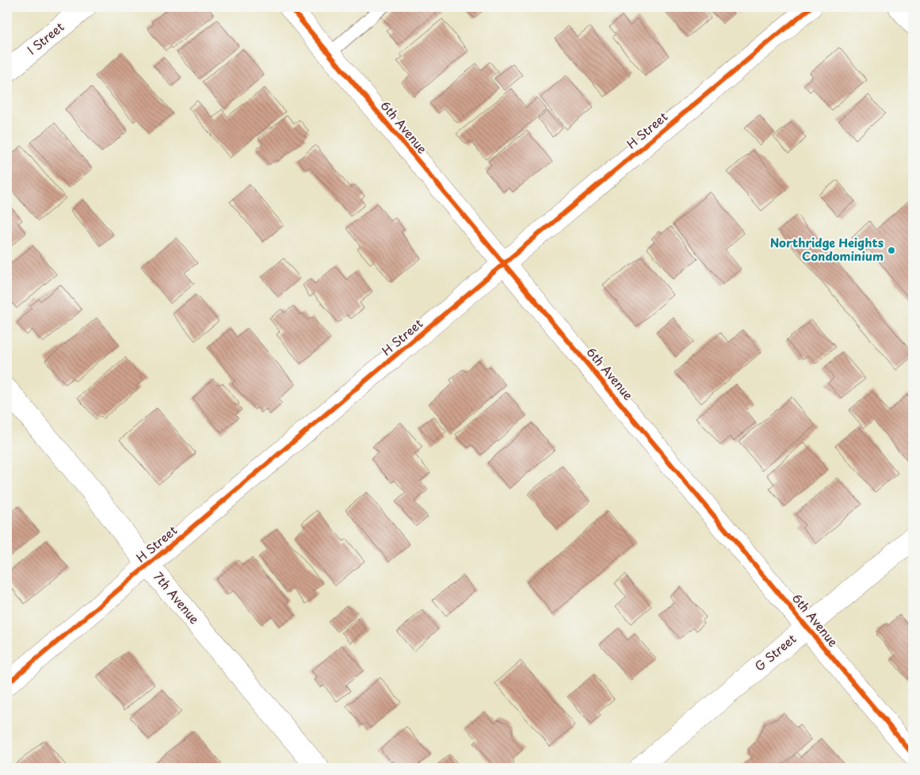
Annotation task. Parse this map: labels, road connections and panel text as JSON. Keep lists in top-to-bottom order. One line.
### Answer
{"streets":{"street":["I Street","6th Avenue","H Street","7th Avenue","G Street"]},"crossings":[["6th Avenue","H Street"],["6th Avenue","G Street"],["H Street","7th Avenue"]],"places":["Northridge Heights Condominium"]}
